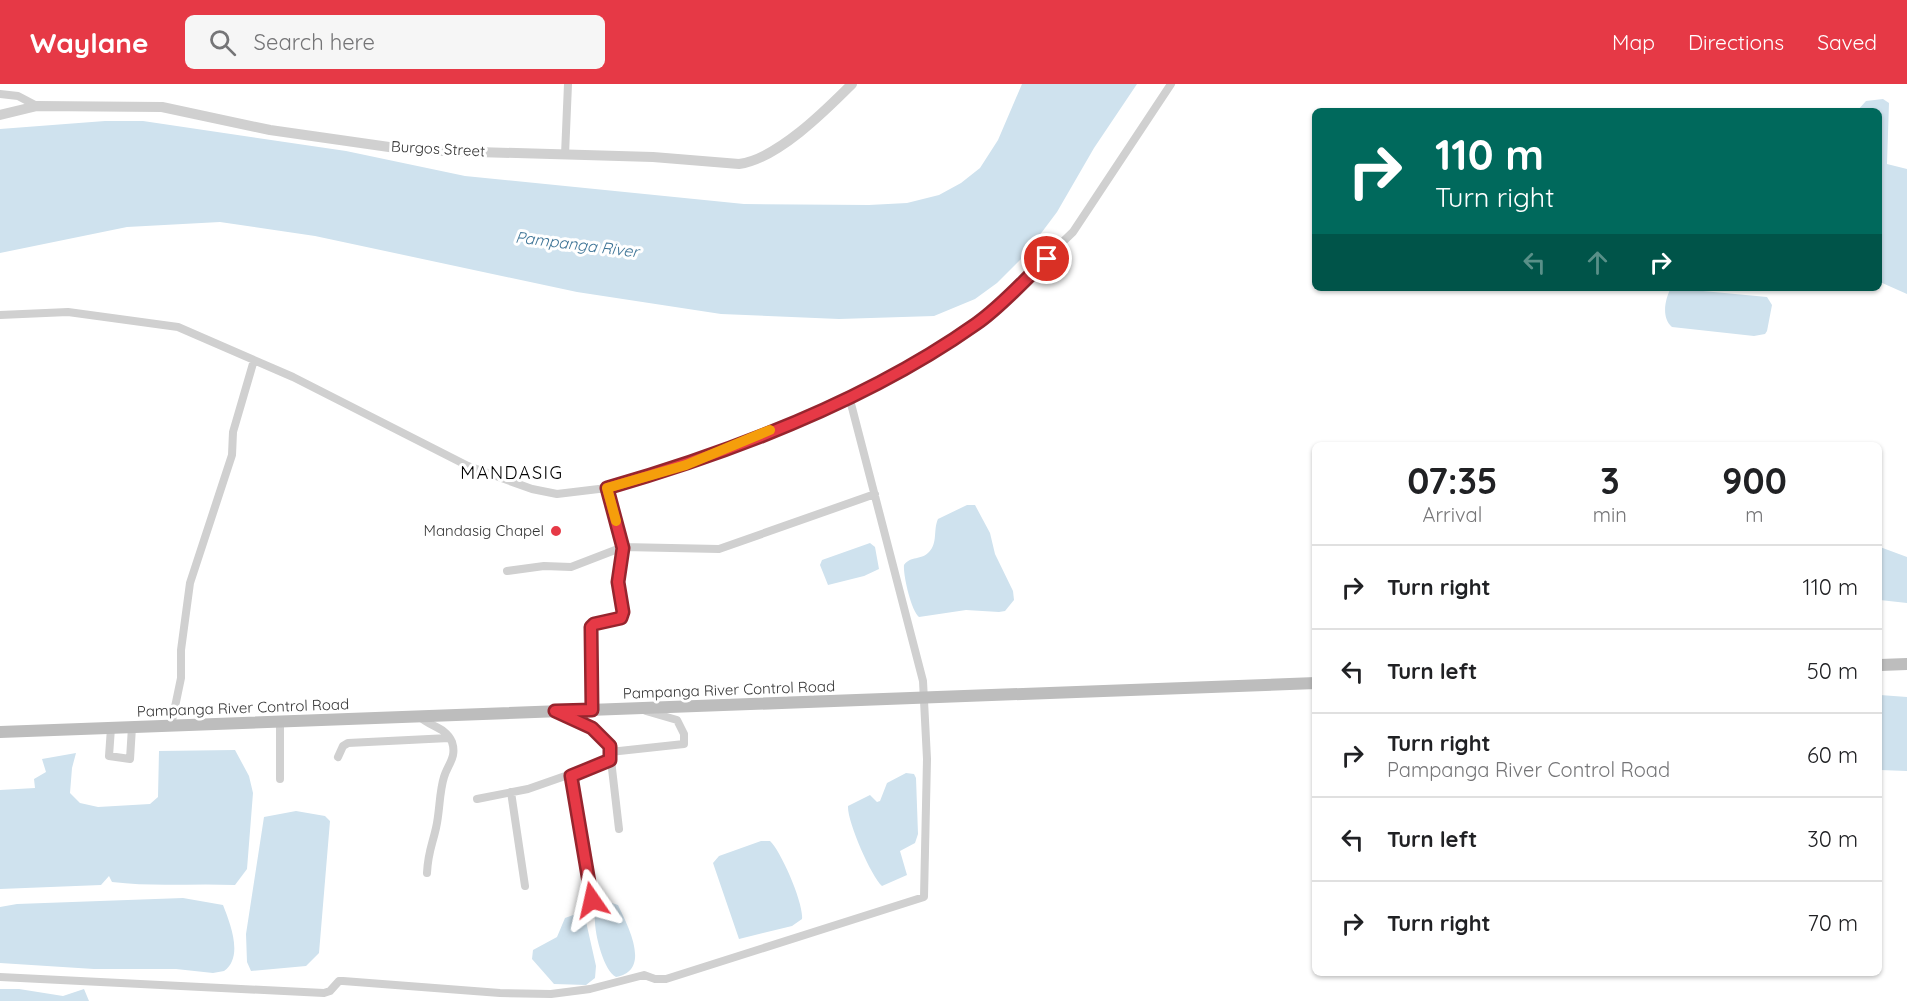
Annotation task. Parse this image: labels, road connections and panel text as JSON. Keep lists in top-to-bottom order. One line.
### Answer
{"streets":{"main road":["Pampanga River Control Road"],"street":["Burgos Street"]},"districts":["MANDASIG"],"water":["Pampanga River"],"places":["Mandasig Chapel"],"page":{"header":"Waylane","search":"Search here","nav":["Map","Directions","Saved"],"turn":["110 m","Turn right"],"eta":["07:35","Arrival","3","min","900","m"],"list":[{"name":"Turn right","value":"110 m"},{"name":"Turn left","value":"50 m"},{"name":"Turn right","note":"Pampanga River Control Road","value":"60 m"},{"name":"Turn left","value":"30 m"},{"name":"Turn right","value":"70 m"}]}}
